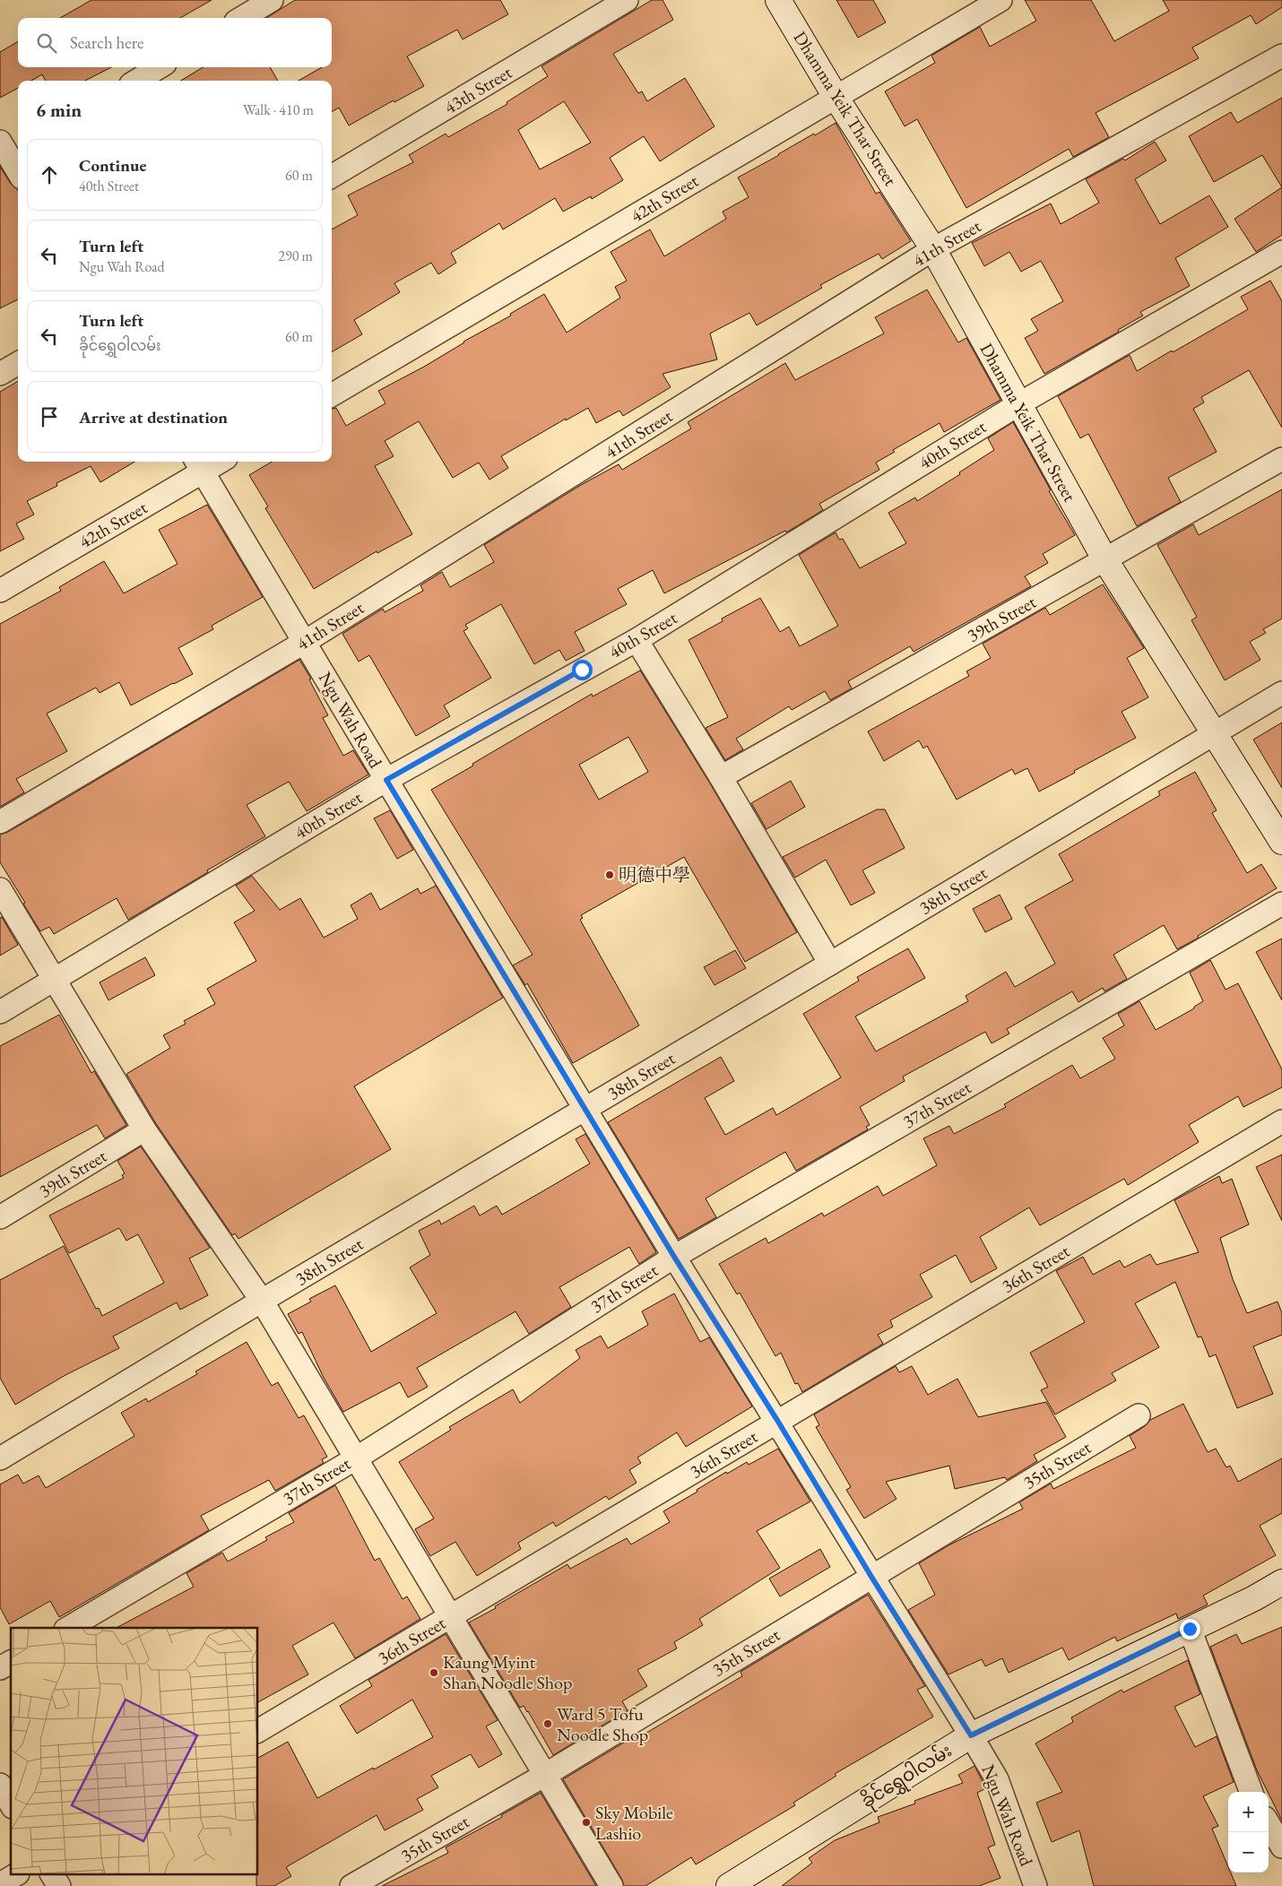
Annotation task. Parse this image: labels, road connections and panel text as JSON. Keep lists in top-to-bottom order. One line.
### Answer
{"streets":{"main road":["Dhamma Yeik Thar Street","ခိုင်ရွှေဝါလမ်း"],"street":["43th Street","42th Street","41th Street","40th Street","39th Street","Ngu Wah Road","38th Street","37th Street","36th Street","35th Street"]},"crossings":[["Dhamma Yeik Thar Street","42th Street"],["Dhamma Yeik Thar Street","41th Street"],["Dhamma Yeik Thar Street","40th Street"],["Dhamma Yeik Thar Street","39th Street"],["Dhamma Yeik Thar Street","38th Street"],["42th Street","Ngu Wah Road"],["41th Street","Ngu Wah Road"],["40th Street","Ngu Wah Road"],["Ngu Wah Road","38th Street"],["Ngu Wah Road","37th Street"],["Ngu Wah Road","36th Street"],["Ngu Wah Road","35th Street"],["Ngu Wah Road","ခိုင်ရွှေဝါလမ်း"]],"places":["明德中學","Kaung Myint Shan Noodle Shop","Ward 5 Tofu Noodle Shop","Sky Mobile Lashio"],"page":{"search":"Search here","heading":["6 min","Walk · 410 m"],"list":[["Continue","40th Street","60 m"],["Turn left","Ngu Wah Road","290 m"],["Turn left","ခိုင်ရွှေဝါလမ်း","60 m"],"Arrive at destination"],"map_buttons":["+","−"]}}
